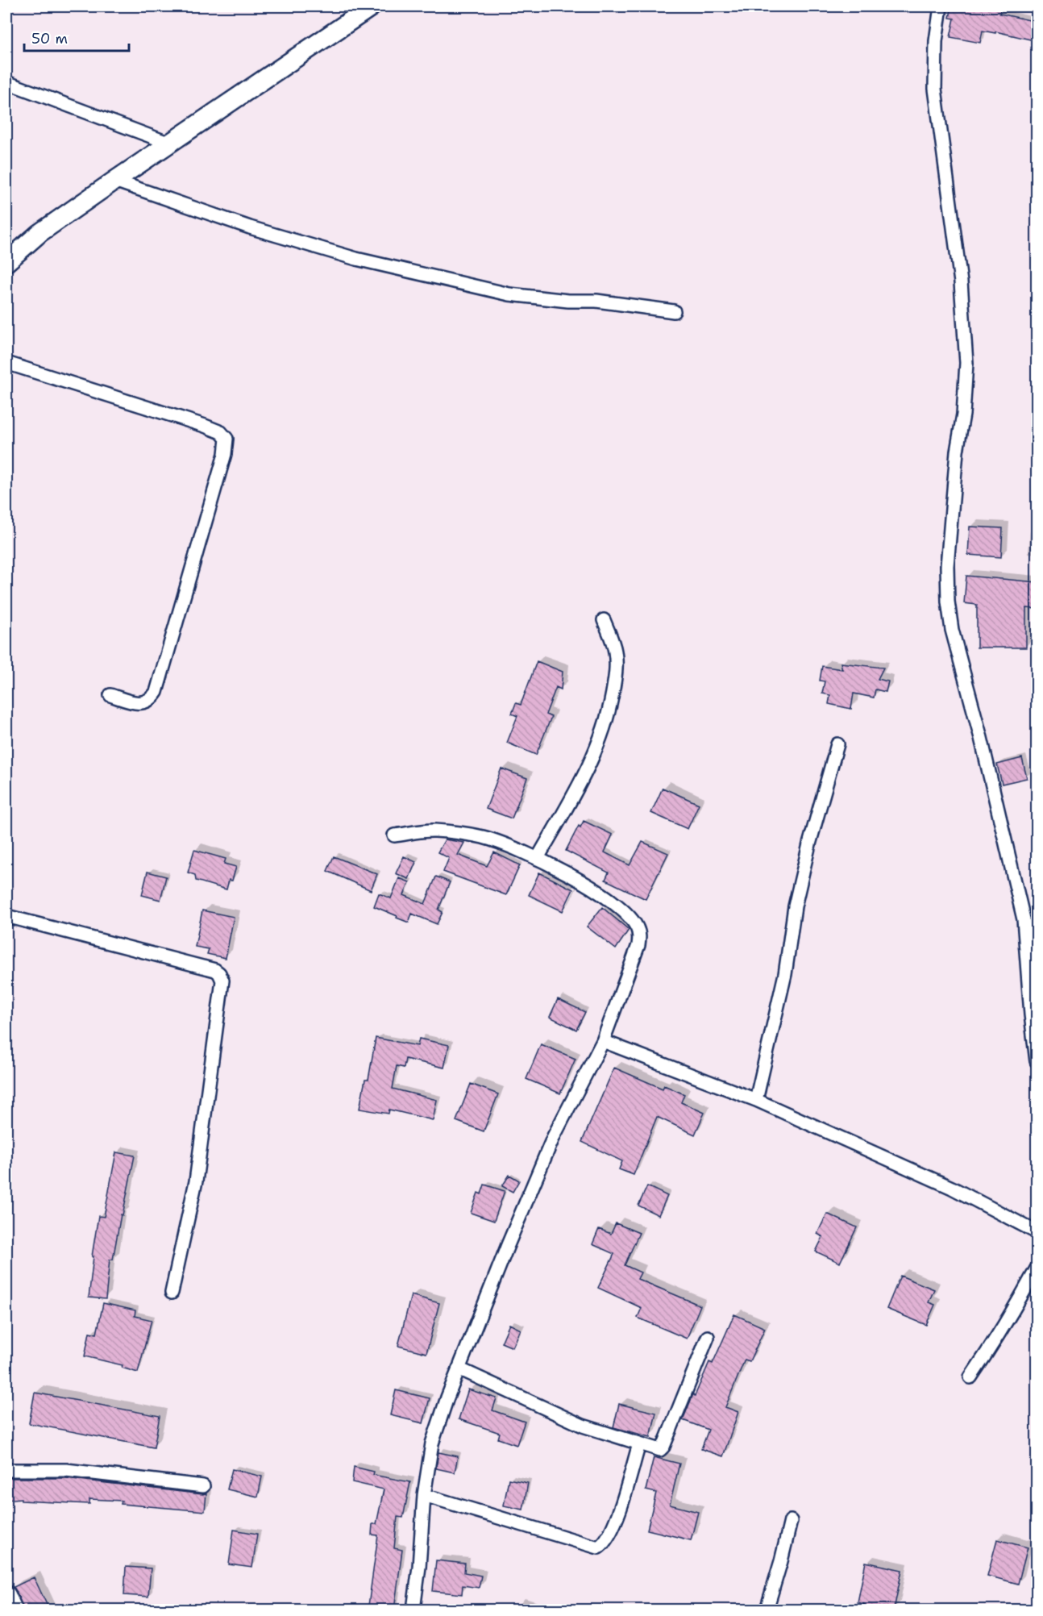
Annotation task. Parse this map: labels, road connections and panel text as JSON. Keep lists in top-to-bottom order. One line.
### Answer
{"scale_bar":"50 m"}
